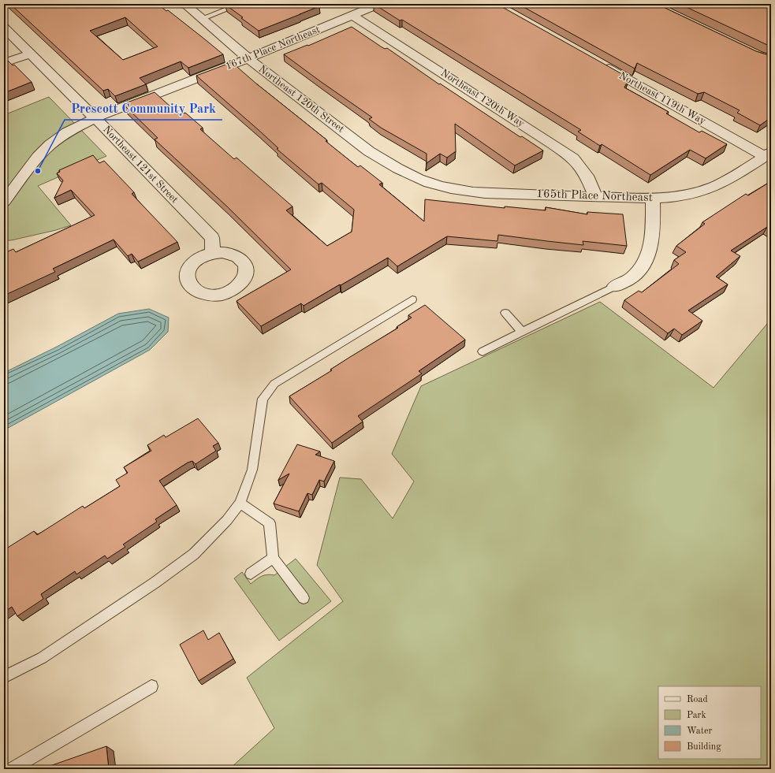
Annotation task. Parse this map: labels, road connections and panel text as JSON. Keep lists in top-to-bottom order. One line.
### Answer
{"streets":{"street":["167th Place Northeast","Northeast 120th Way","Northeast 119th Way","Northeast 120th Street","Northeast 121st Street","165th Place Northeast"]},"crossings":[["167th Place Northeast","Northeast 120th Way"],["167th Place Northeast","Northeast 120th Street"],["167th Place Northeast","Northeast 121st Street"],["Northeast 120th Way","165th Place Northeast"],["Northeast 119th Way","165th Place Northeast"],["Northeast 120th Street","165th Place Northeast"]],"places":["Prescott Community Park"],"legend":["Road","Park","Water","Building"]}
